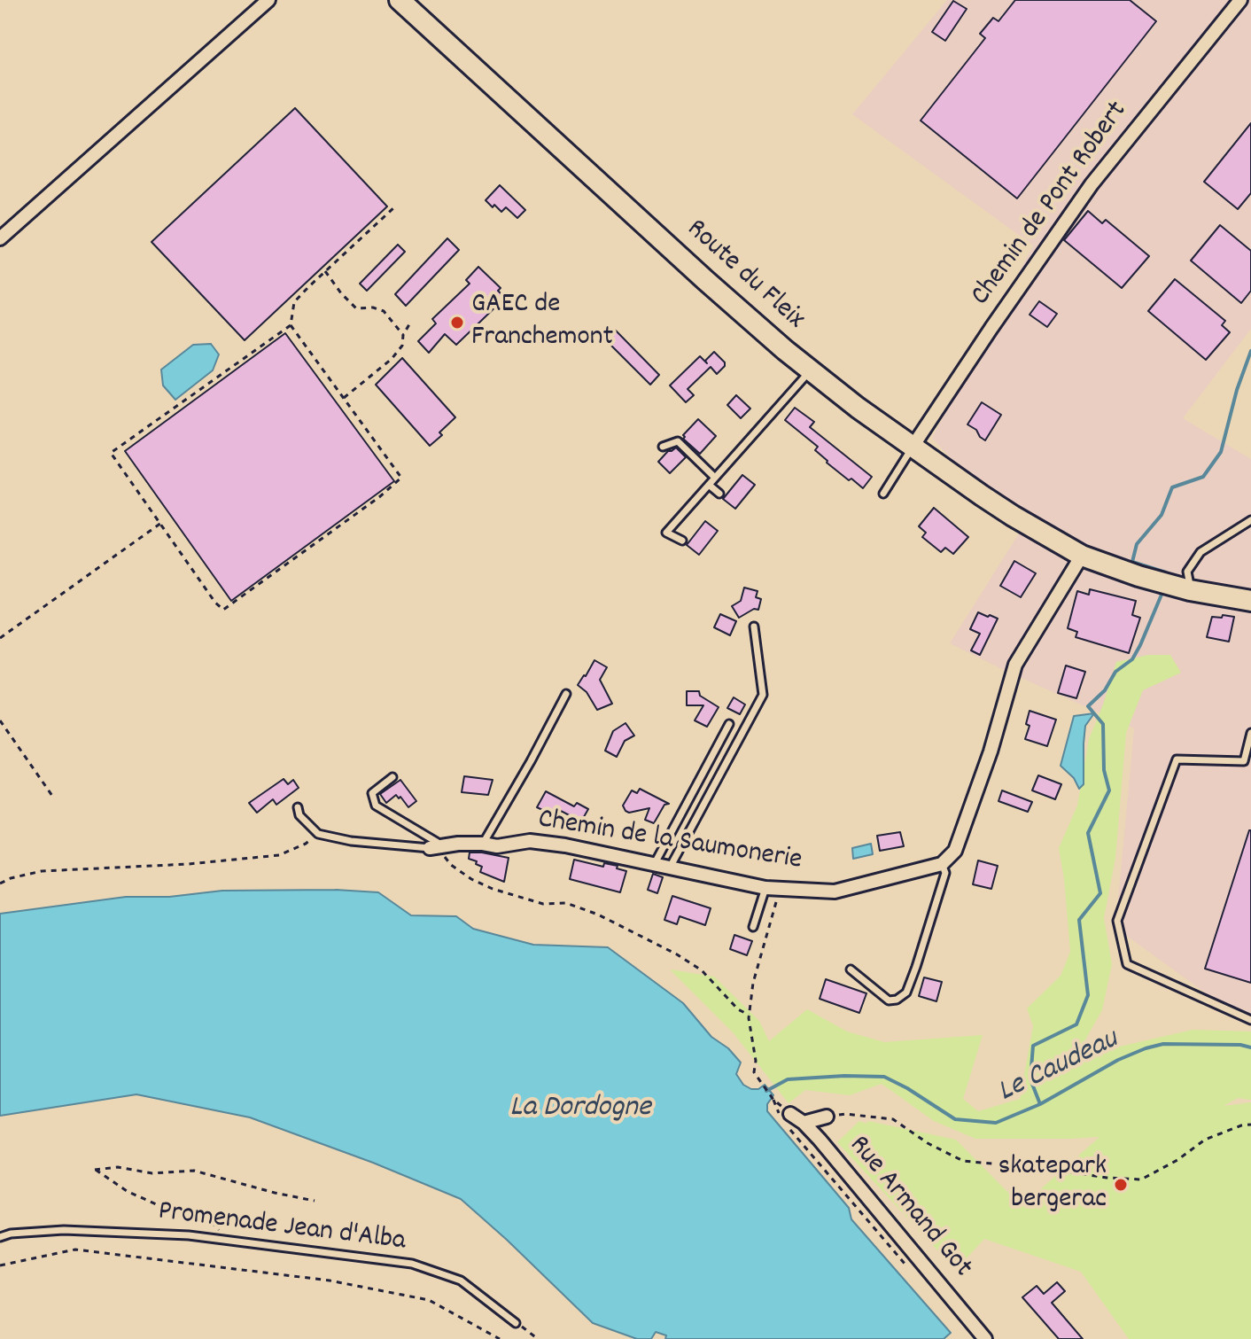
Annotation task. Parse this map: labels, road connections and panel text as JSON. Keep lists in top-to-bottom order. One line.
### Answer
{"streets":{"main road":["Route du Fleix"],"street":["Chemin de Pont Robert","Chemin de la Saumonerie","Rue Armand Got"],"lane":["Promenade Jean d'Alba"]},"crossings":[["Chemin de Pont Robert","Route du Fleix"]],"water":["Le Caudeau","La Dordogne"],"places":["GAEC de Franchemont","skatepark bergerac"]}
